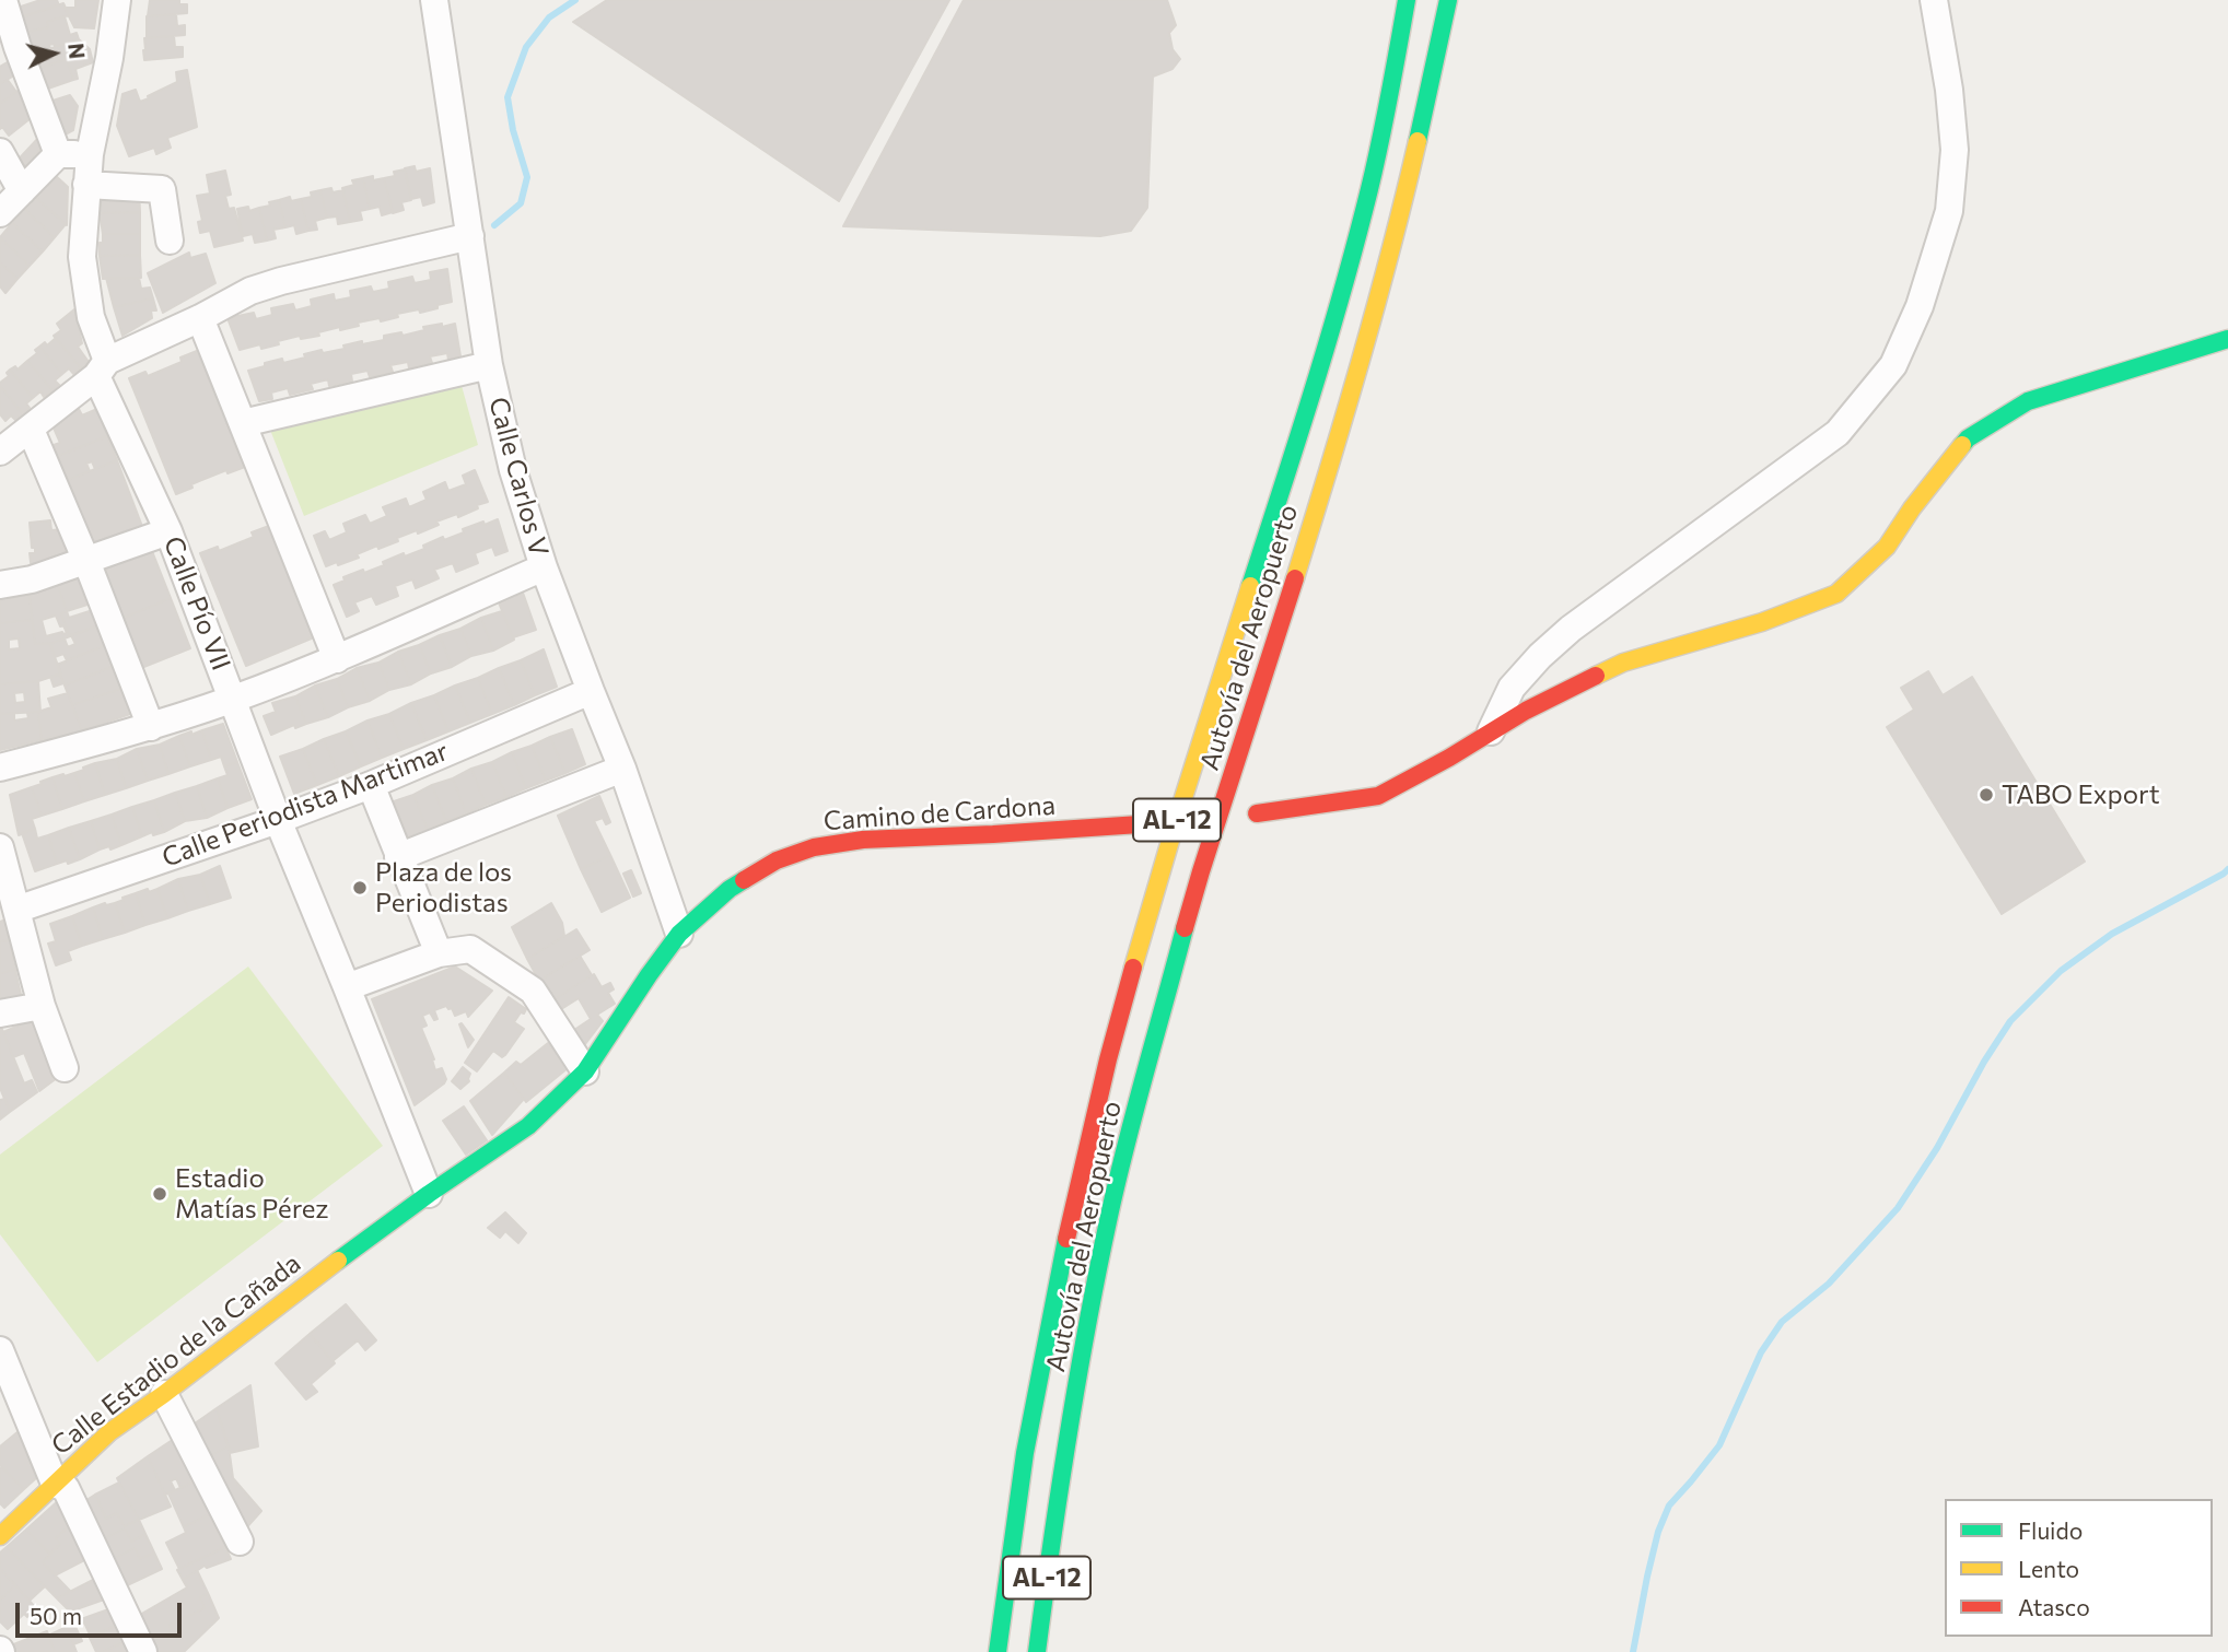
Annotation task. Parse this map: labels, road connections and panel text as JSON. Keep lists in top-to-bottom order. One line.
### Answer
{"streets":{"main road":["Autovía del Aeropuerto","Camino de Cardona","AL-12","Calle Estadio de la Cañada"],"street":["Calle Carlos V","Calle Pío VII","Calle Periodista Martimar"]},"crossings":[["Calle Carlos V","Calle Periodista Martimar"],["Calle Carlos V","Camino de Cardona"],["Calle Carlos V","Calle Estadio de la Cañada"],["Calle Pío VII","Calle Periodista Martimar"],["Calle Pío VII","Calle Estadio de la Cañada"],["Camino de Cardona","Calle Estadio de la Cañada"]],"places":["TABO Export","Plaza de los Periodistas","Estadio Matías Pérez"],"legend":["Fluido","Lento","Atasco"],"scale_bar":"50 m","north":"right"}
